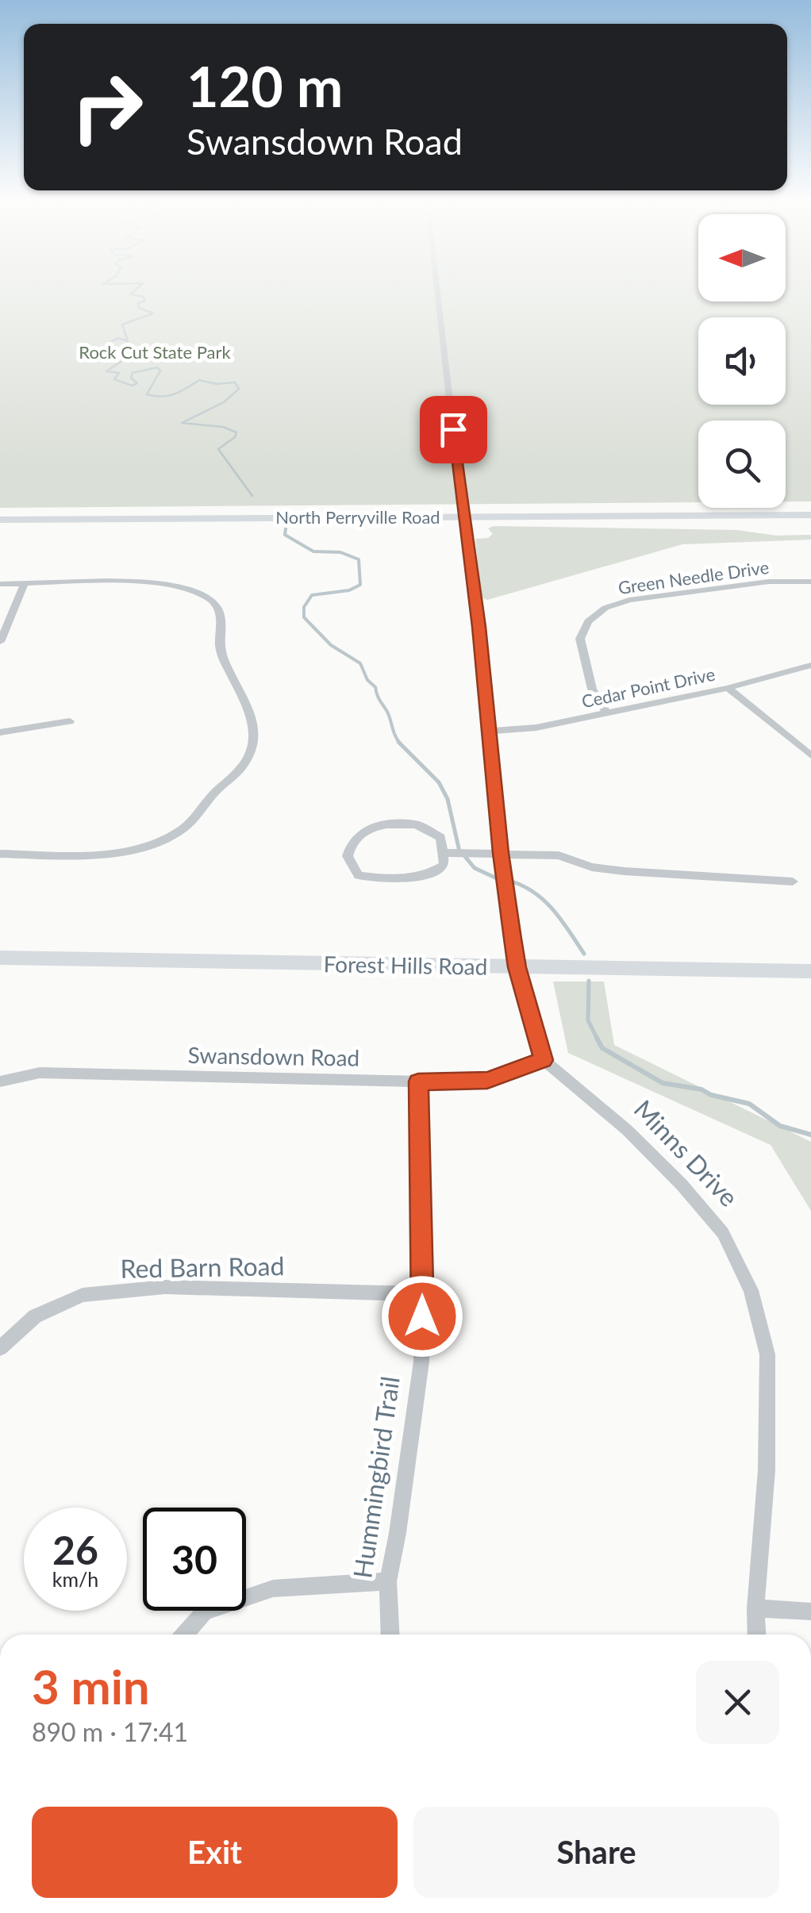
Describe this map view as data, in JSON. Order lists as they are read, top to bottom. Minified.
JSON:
{"streets":{"main road":["North Perryville Road","Forest Hills Road"],"street":["Green Needle Drive","Cedar Point Drive","Swansdown Road","Minns Drive","Red Barn Road","Hummingbird Trail"]},"crossings":[["Green Needle Drive","Cedar Point Drive"],["Swansdown Road","Minns Drive"],["Swansdown Road","Hummingbird Trail"],["Red Barn Road","Hummingbird Trail"]],"parks":["Rock Cut State Park"],"north":"left","page":{"turn":["120 m","Swansdown Road"],"speed":"26 km/h","limit":"30","heading":["3 min","890 m · 17:41"],"buttons":["Exit","Share"]}}
